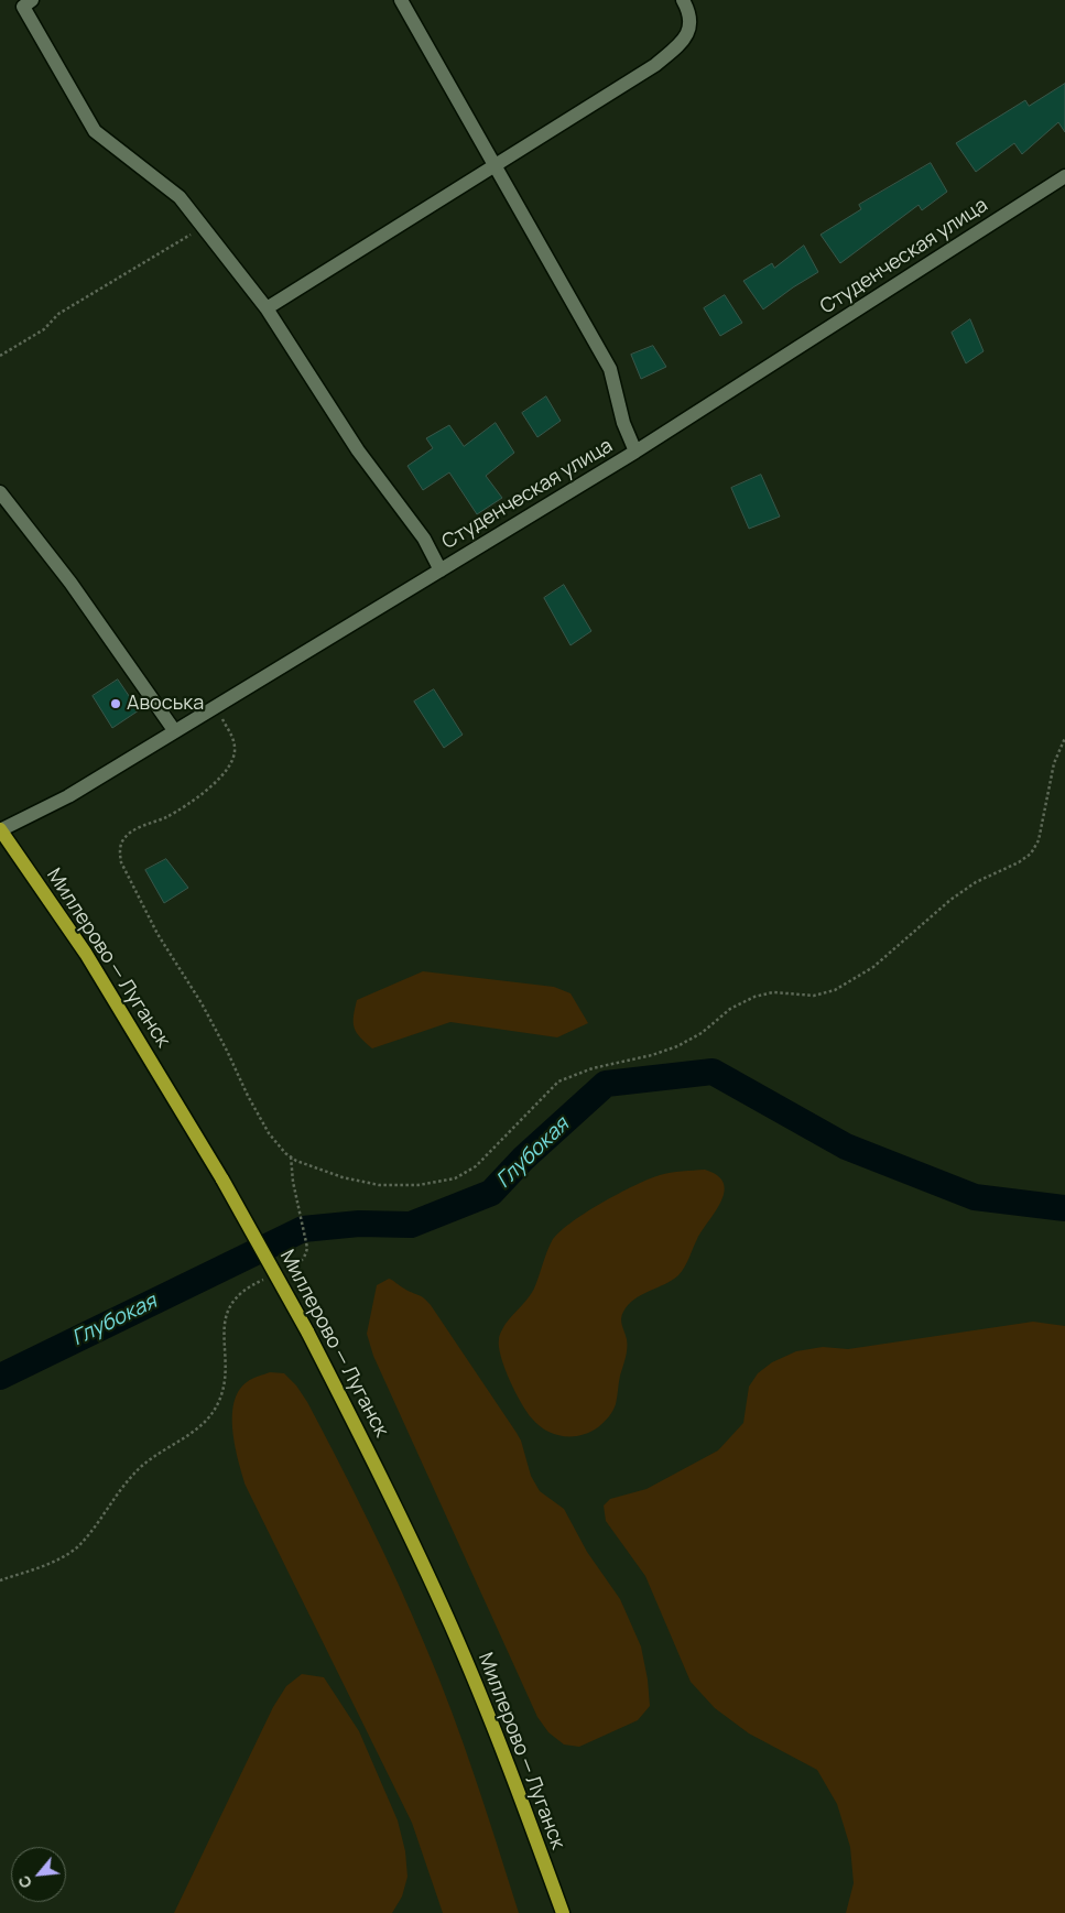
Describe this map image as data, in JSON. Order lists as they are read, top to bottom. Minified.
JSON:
{"streets":{"main road":["Миллерово — Луганск"],"street":["Студенческая улица"]},"crossings":[["Студенческая улица","Миллерово — Луганск"]],"water":["Глубокая"],"places":["Авоська"],"north":"bottom left"}
